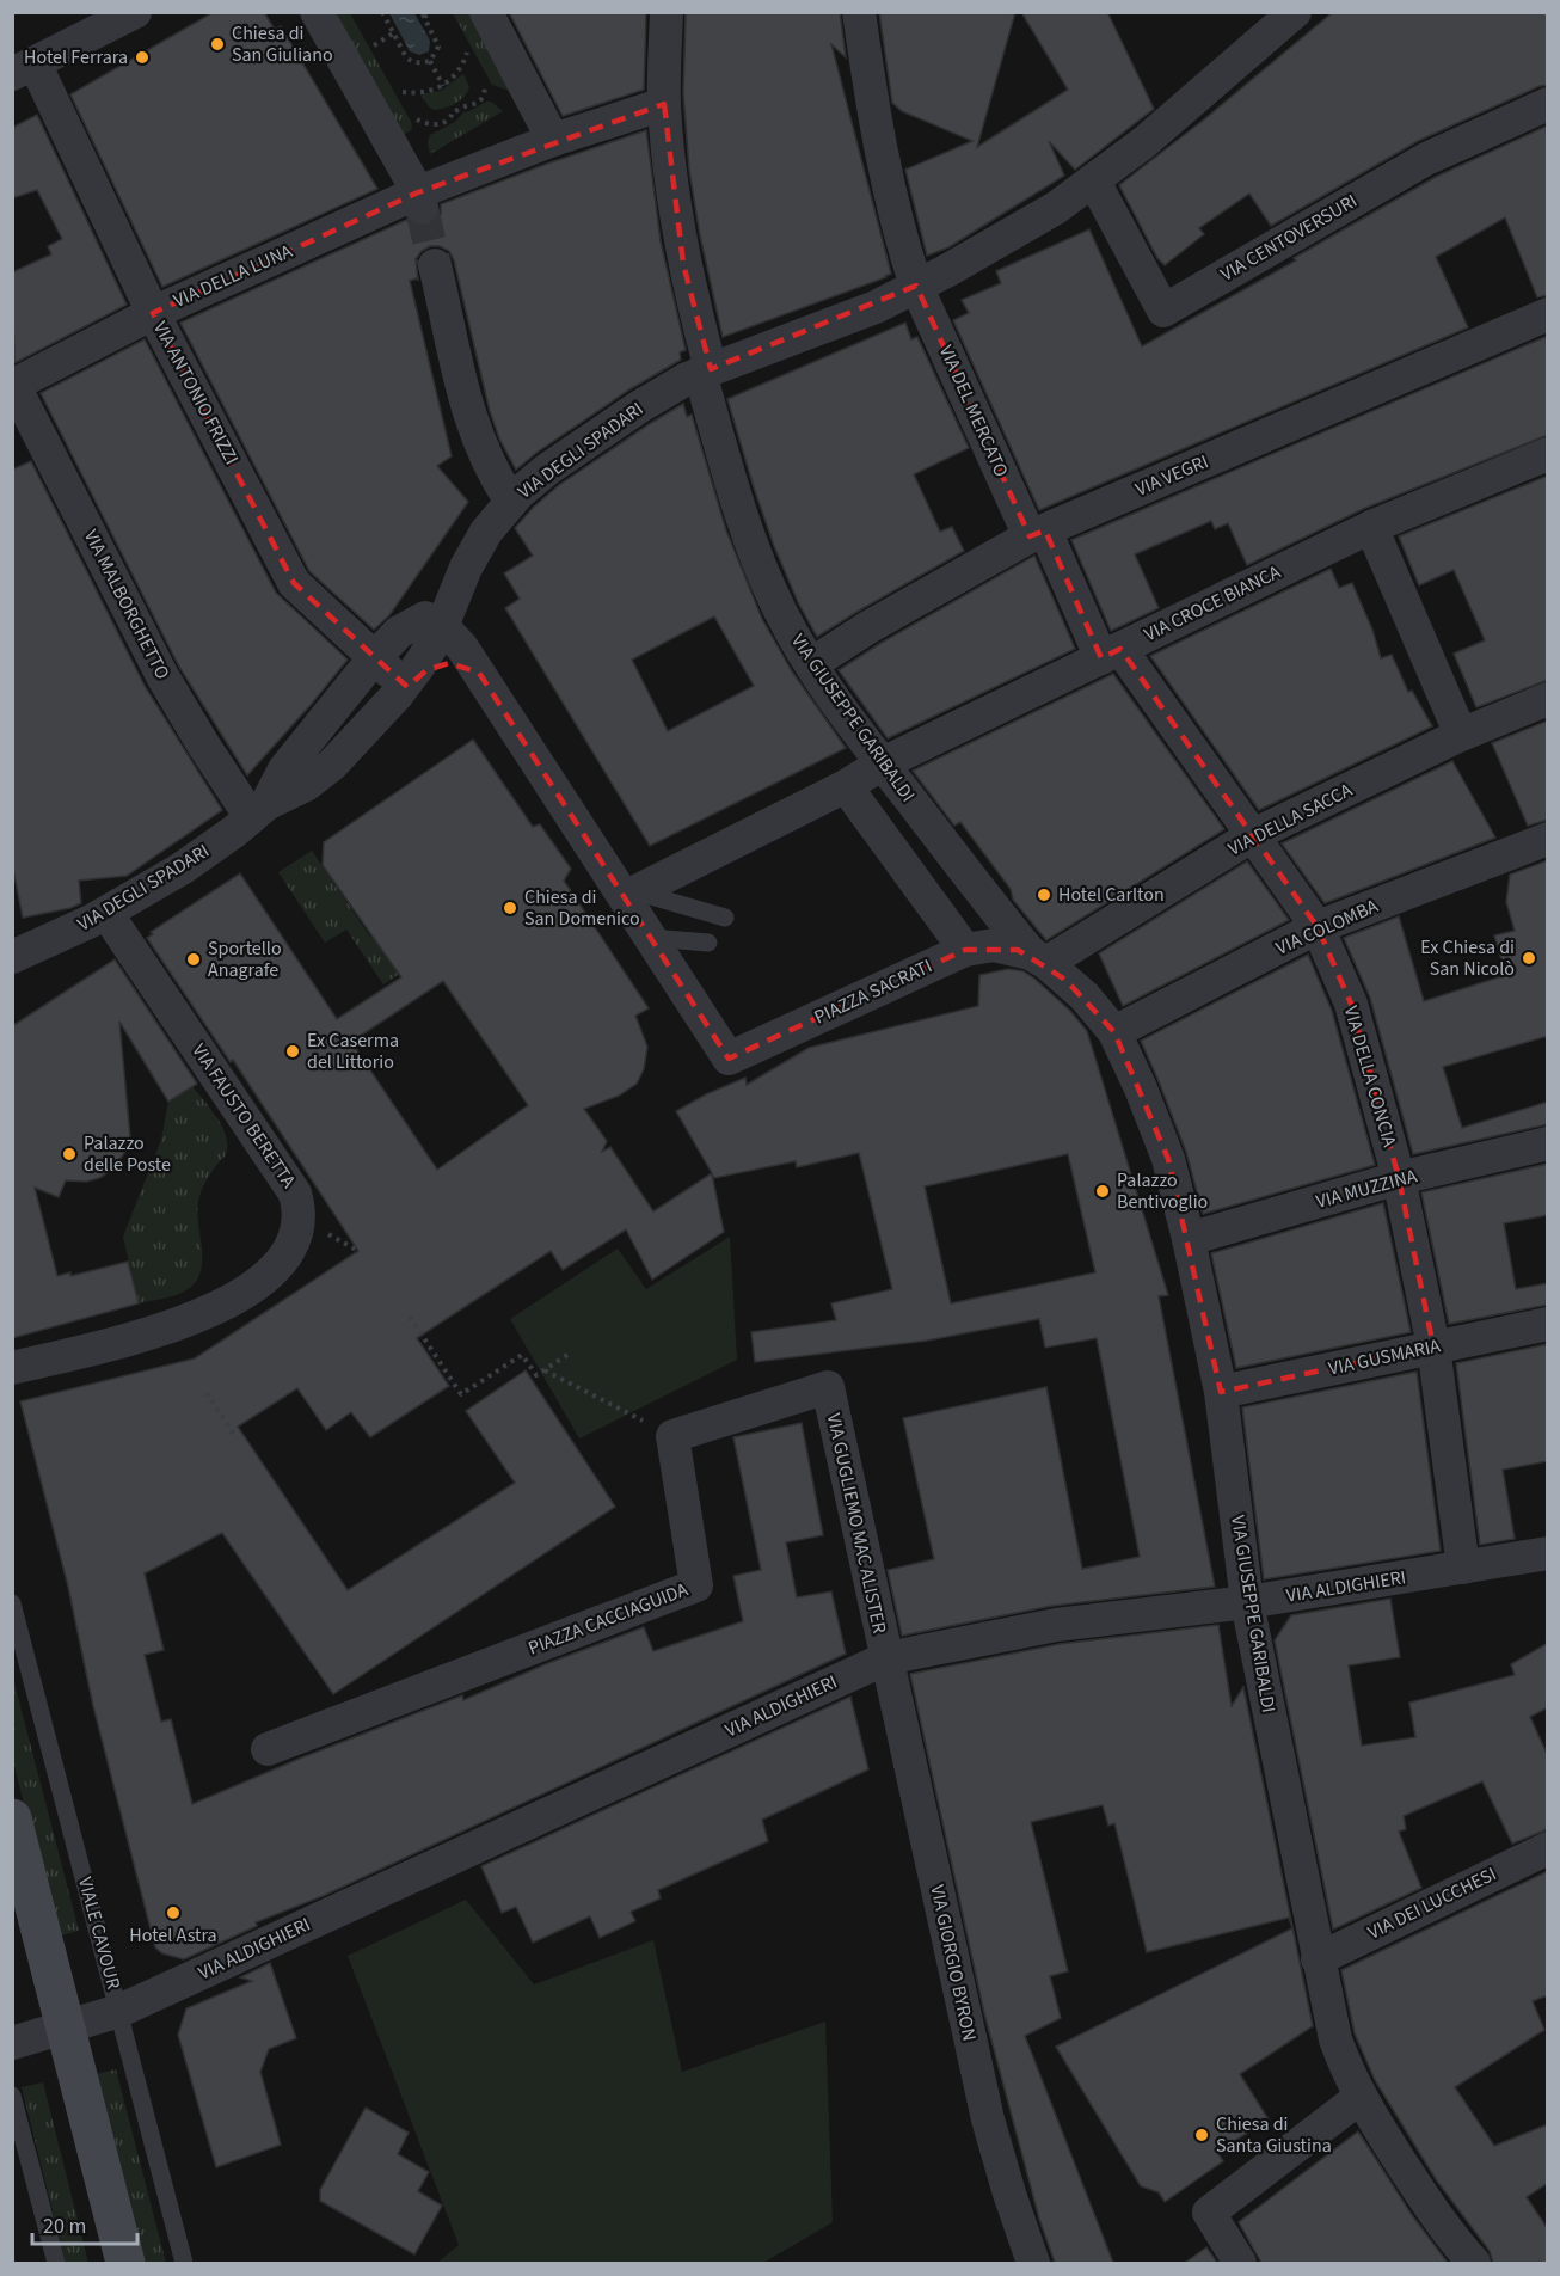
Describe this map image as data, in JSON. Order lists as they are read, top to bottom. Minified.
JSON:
{"streets":{"street":["VIA CENTOVERSURI","VIA DELLA LUNA","VIA ANTONIO FRIZZI","VIA DEL MERCATO","VIA DEGLI SPADARI","VIA VEGRI","VIA CROCE BIANCA","VIA MALBORGHETTO","VIA GIUSEPPE GARIBALDI","VIA DELLA SACCA","VIA COLOMBA","PIAZZA SACRATI","VIA DELLA CONCIA","VIA FAUSTO BERETTA","VIA MUZZINA","VIA GUSMARIA","VIA GUGLIEMO MAC ALISTER","VIA ALDIGHIERI","PIAZZA CACCIAGUIDA","VIA DEI LUCCHESI","VIA GIORGIO BYRON"],"lane":["VIALE CAVOUR"]},"crossings":[["VIA CENTOVERSURI","VIA DEGLI SPADARI"],["VIA DELLA LUNA","VIA ANTONIO FRIZZI"],["VIA DELLA LUNA","VIA MALBORGHETTO"],["VIA ANTONIO FRIZZI","VIA DEGLI SPADARI"],["VIA DEL MERCATO","VIA DEGLI SPADARI"],["VIA DEL MERCATO","VIA VEGRI"],["VIA DEL MERCATO","VIA DELLA CONCIA"],["VIA DEGLI SPADARI","VIA MALBORGHETTO"],["VIA DEGLI SPADARI","VIA GIUSEPPE GARIBALDI"],["VIA DEGLI SPADARI","PIAZZA SACRATI"],["VIA DEGLI SPADARI","VIA FAUSTO BERETTA"],["VIA VEGRI","VIA GIUSEPPE GARIBALDI"],["VIA VEGRI","VIA DELLA CONCIA"],["VIA CROCE BIANCA","VIA GIUSEPPE GARIBALDI"],["VIA CROCE BIANCA","VIA DELLA CONCIA"],["VIA GIUSEPPE GARIBALDI","VIA DELLA SACCA"],["VIA GIUSEPPE GARIBALDI","VIA COLOMBA"],["VIA GIUSEPPE GARIBALDI","VIA MUZZINA"],["VIA GIUSEPPE GARIBALDI","VIA GUSMARIA"],["VIA GIUSEPPE GARIBALDI","VIA ALDIGHIERI"],["VIA GIUSEPPE GARIBALDI","VIA DEI LUCCHESI"],["VIA DELLA SACCA","VIA DELLA CONCIA"],["VIA COLOMBA","VIA DELLA CONCIA"],["VIA DELLA CONCIA","VIA MUZZINA"],["VIA DELLA CONCIA","VIA GUSMARIA"],["VIA DELLA CONCIA","VIA ALDIGHIERI"],["VIA GUGLIEMO MAC ALISTER","VIA ALDIGHIERI"],["VIA GUGLIEMO MAC ALISTER","PIAZZA CACCIAGUIDA"],["VIA GUGLIEMO MAC ALISTER","VIA GIORGIO BYRON"],["VIA ALDIGHIERI","VIALE CAVOUR"],["VIA ALDIGHIERI","VIA GIORGIO BYRON"]],"places":["Chiesa di San Giuliano","Hotel Ferrara","Hotel Carlton","Chiesa di San Domenico","Ex Chiesa di San Nicolò","Sportello Anagrafe","Ex Caserma del Littorio","Palazzo delle Poste","Palazzo Bentivoglio","Hotel Astra","Chiesa di Santa Giustina"],"scale_bar":"20 m"}
